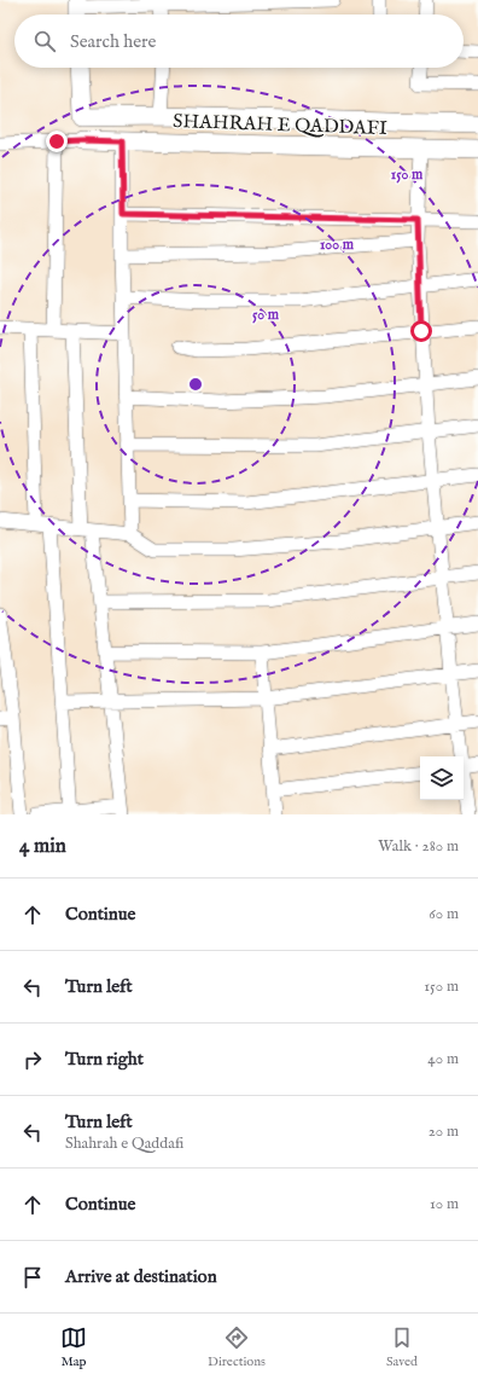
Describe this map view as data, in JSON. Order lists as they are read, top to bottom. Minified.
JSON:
{"streets":{"main road":["SHAHRAH E QADDAFI"]},"page":{"search":"Search here","heading":["4 min","Walk · 280 m"],"list":[["Continue","60 m"],["Turn left","150 m"],["Turn right","40 m"],["Turn left","Shahrah e Qaddafi","20 m"],["Continue","10 m"],"Arrive at destination"],"nav":["Map","Directions","Saved"]},"rings":["150 m","100 m","50 m"]}
